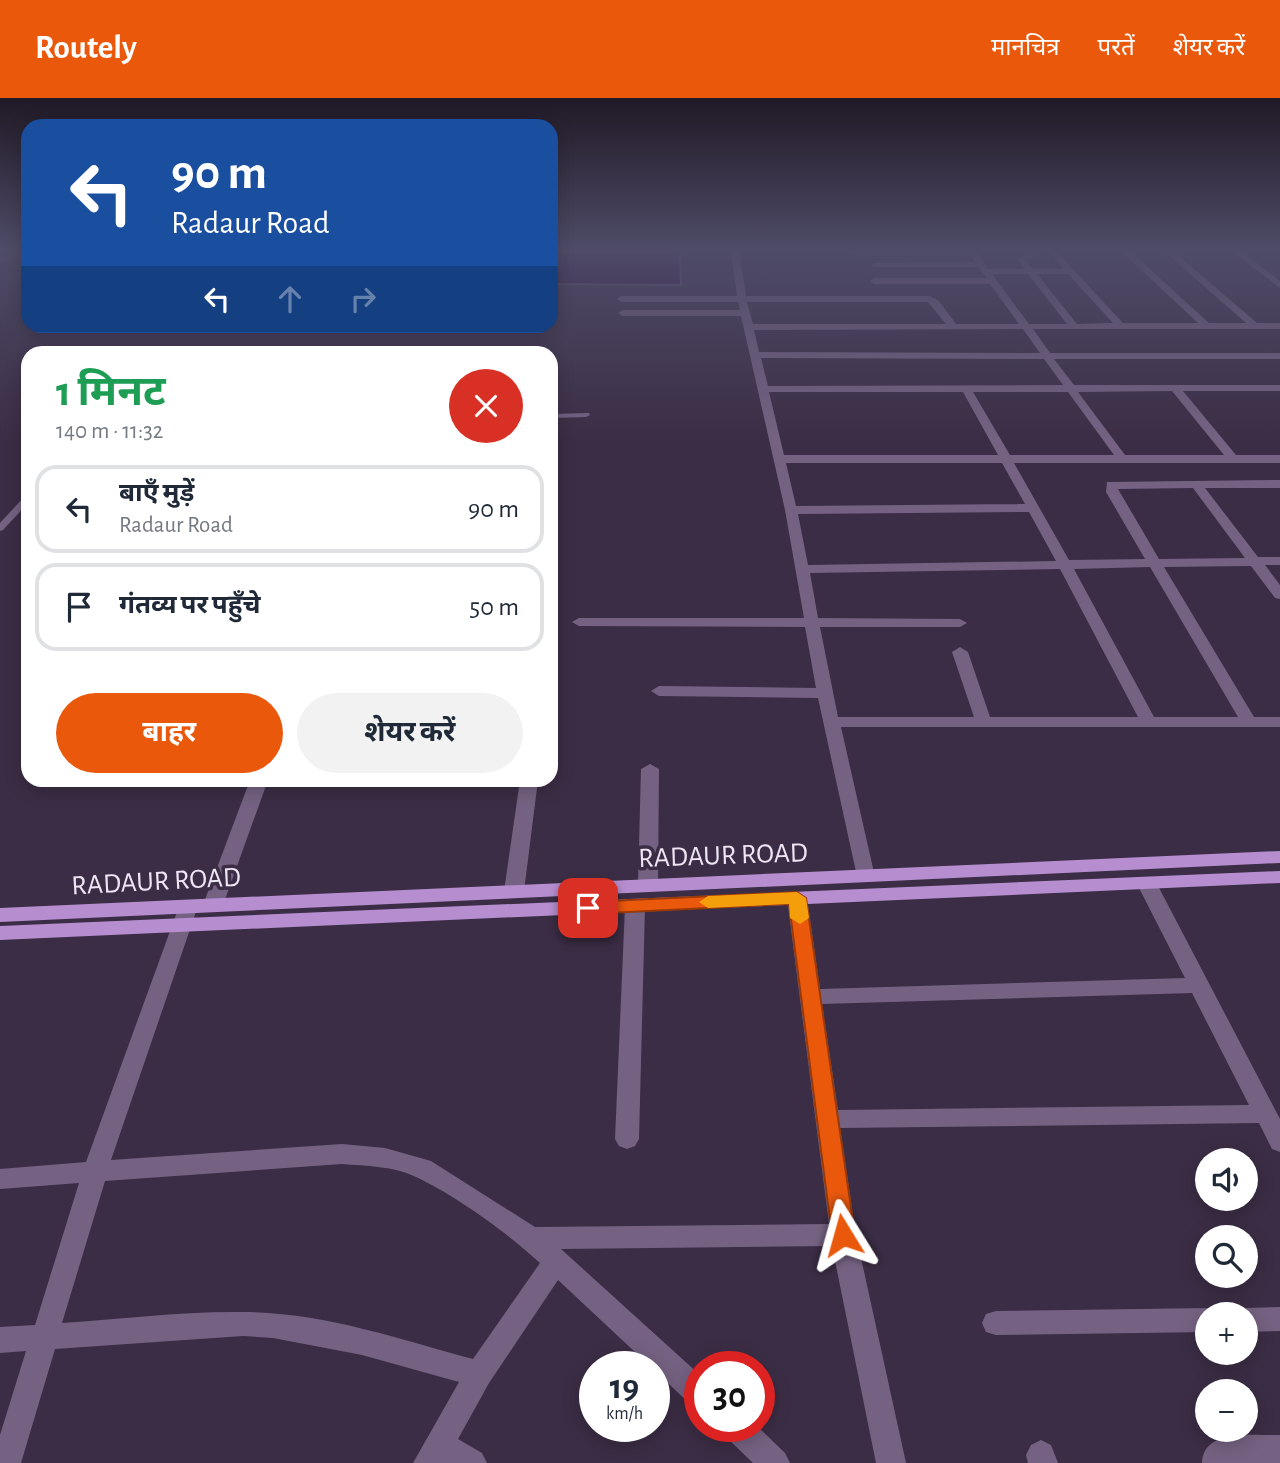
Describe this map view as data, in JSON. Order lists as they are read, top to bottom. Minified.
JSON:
{"streets":{"main road":["RADAUR ROAD"]},"page":{"header":"Routely","nav":["मानचित्र","परतें","शेयर करें"],"turn":["90 m","Radaur Road"],"heading":["1 मिनट","140 m · 11:32"],"list":[{"name":"बाएँ मुड़ें","note":"Radaur Road","value":"90 m"},{"name":"गंतव्य पर पहुँचे","value":"50 m"}],"buttons":["बाहर","शेयर करें"],"map_buttons":["+","−"],"speed":"19 km/h","limit":"30"}}
